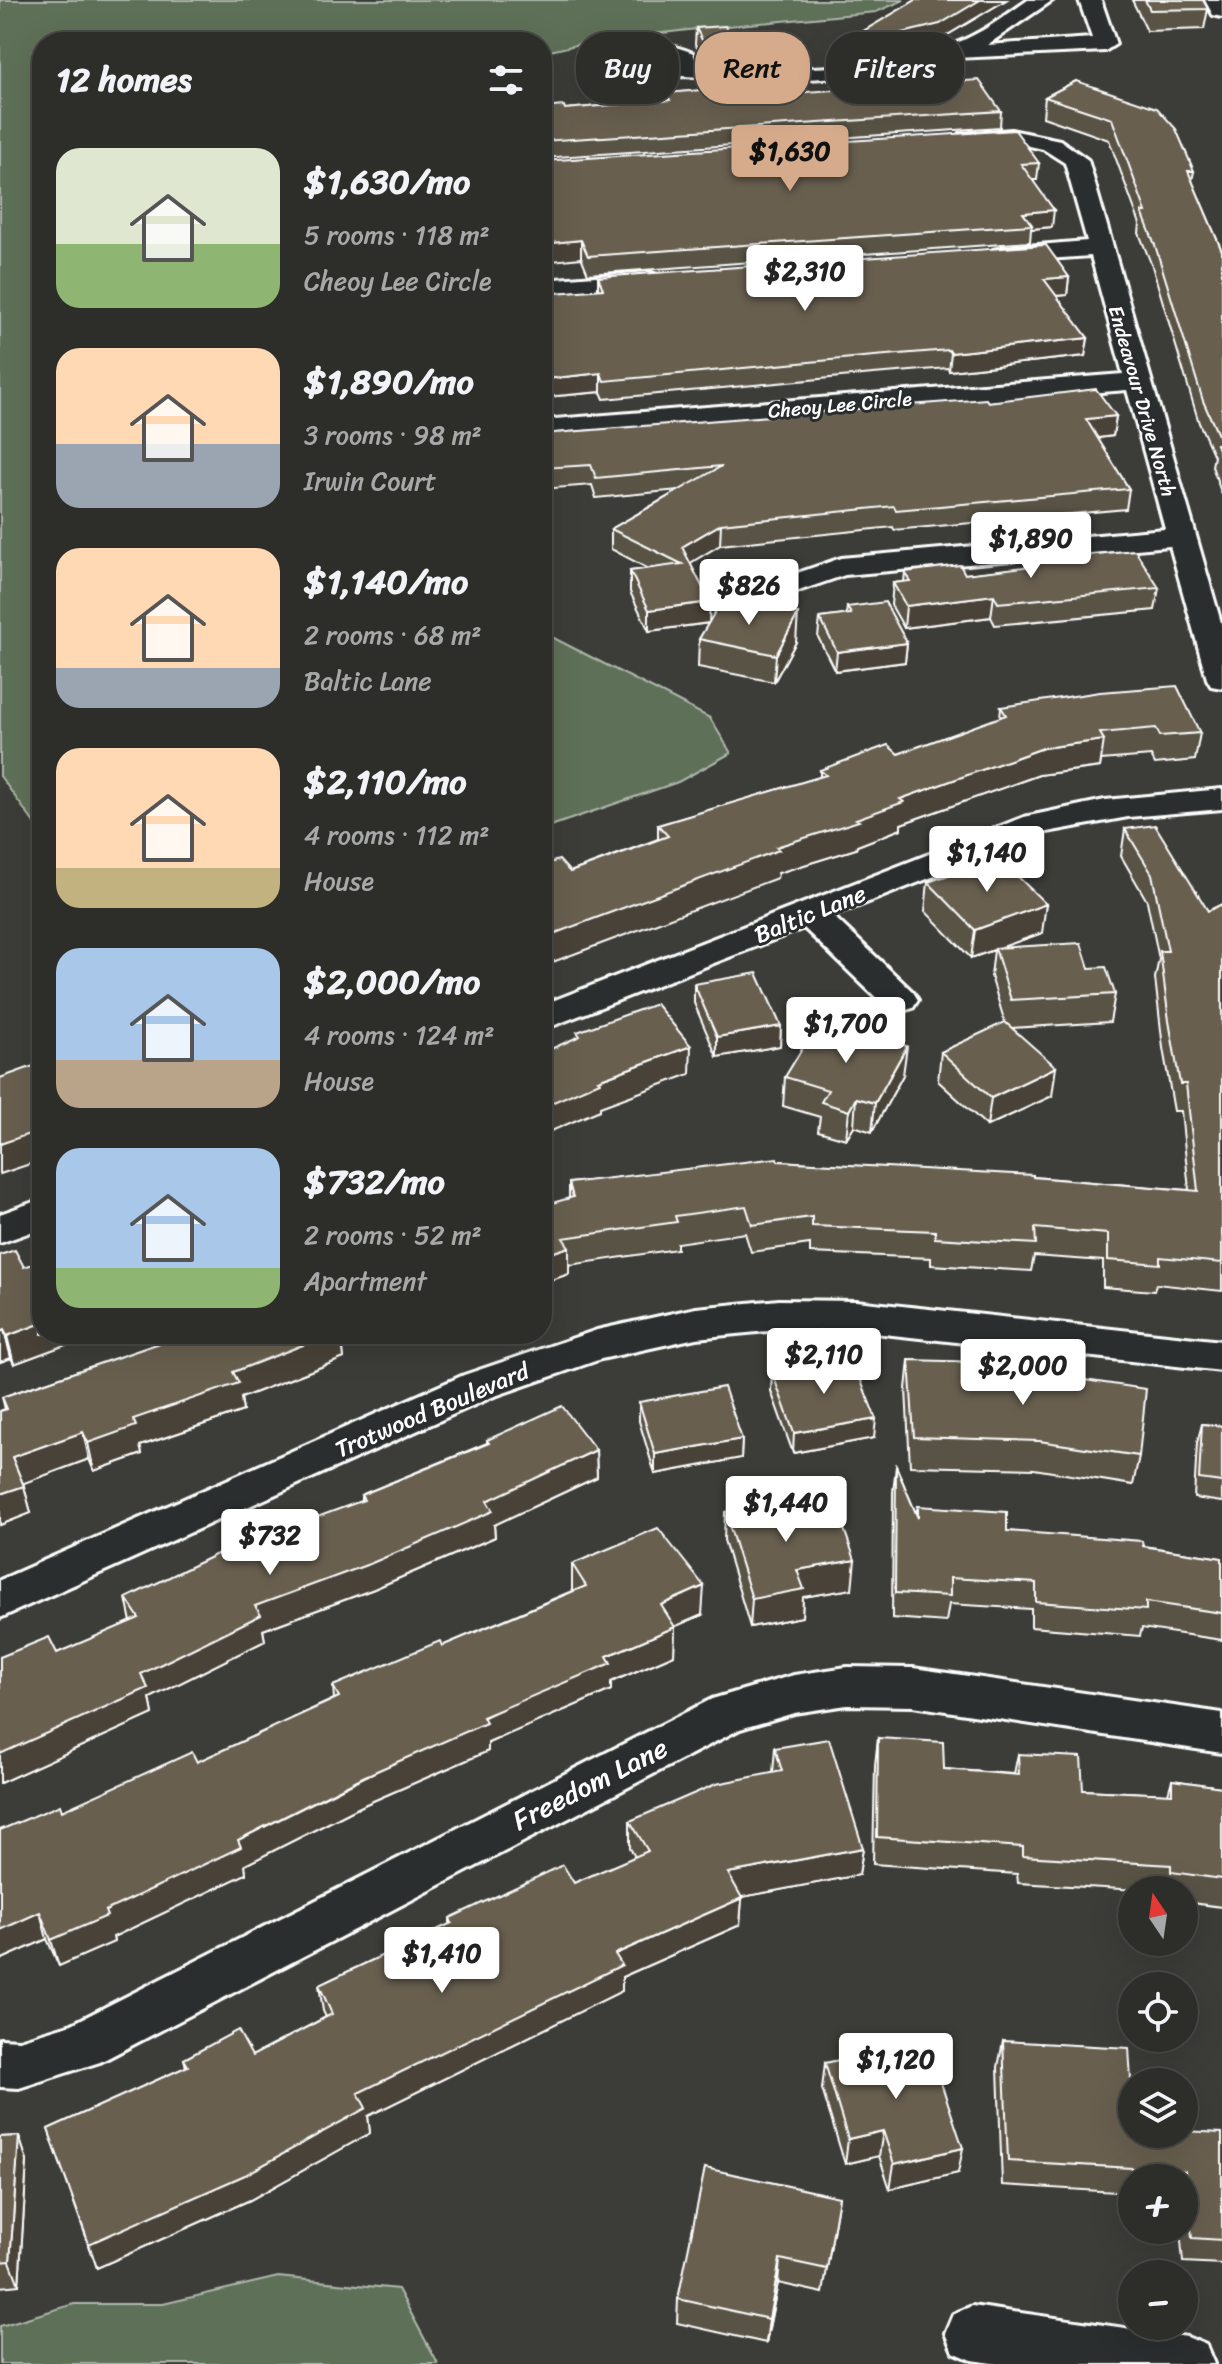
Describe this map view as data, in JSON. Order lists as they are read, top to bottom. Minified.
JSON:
{"streets":{"street":["Endeavour Drive North","Cheoy Lee Circle","Baltic Lane","Trotwood Boulevard","Freedom Lane"]},"crossings":[["Endeavour Drive North","Cheoy Lee Circle"]],"north":"top","page":{"chip":["Buy","Rent","Filters"],"heading":"12 homes","price":["$1,630","$2,310","$1,890","$826","$1,140","$1,700","$2,110","$2,000","$1,440","$732","$1,410","$1,120"],"list":[{"name":"$1,630/mo","note":"5 rooms · 118 m² · Cheoy Lee Circle"},{"name":"$1,890/mo","note":"3 rooms · 98 m² · Irwin Court"},{"name":"$1,140/mo","note":"2 rooms · 68 m² · Baltic Lane"},{"name":"$2,110/mo","note":"4 rooms · 112 m² · House"},{"name":"$2,000/mo","note":"4 rooms · 124 m² · House"},{"name":"$732/mo","note":"2 rooms · 52 m² · Apartment"}],"map_buttons":["+","−"]}}
